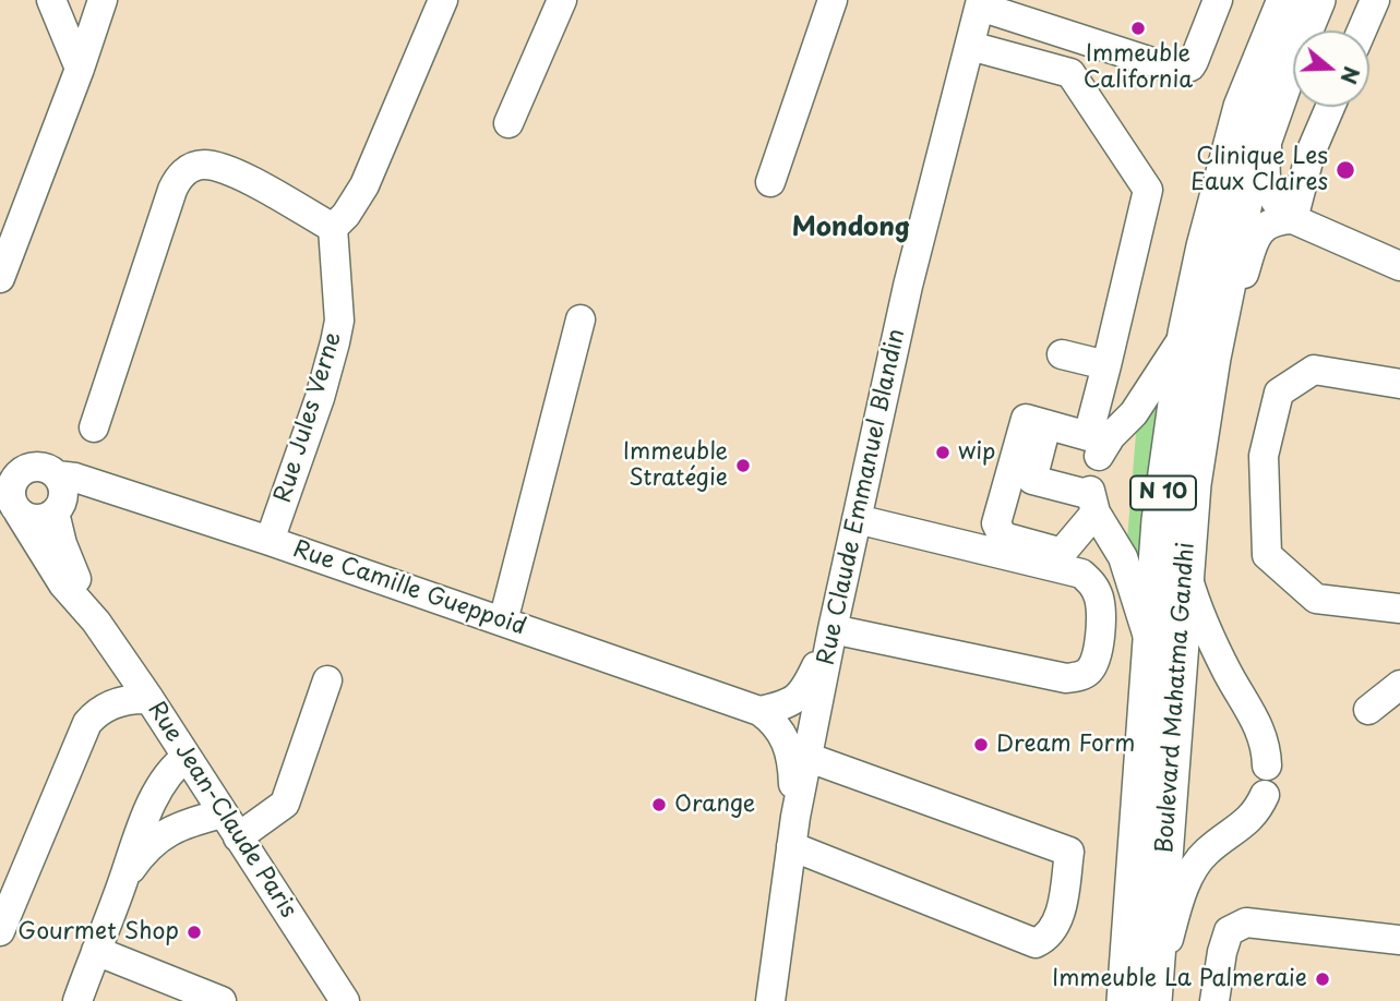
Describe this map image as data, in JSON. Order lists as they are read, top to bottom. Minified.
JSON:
{"streets":{"main road":["N 10","Boulevard Mahatma Gandhi"],"street":["Rue Jules Verne","Rue Claude Emmanuel Blandin","Rue Camille Gueppoid","Rue Jean-Claude Paris"]},"crossings":[["Rue Jules Verne","Rue Camille Gueppoid"],["Rue Claude Emmanuel Blandin","Rue Camille Gueppoid"],["Rue Camille Gueppoid","Rue Jean-Claude Paris"]],"districts":["Mondong"],"places":["Immeuble California","Clinique Les Eaux Claires","wip","Immeuble Stratégie","Dream Form","Orange","Gourmet Shop","Immeuble La Palmeraie"],"north":"right"}
